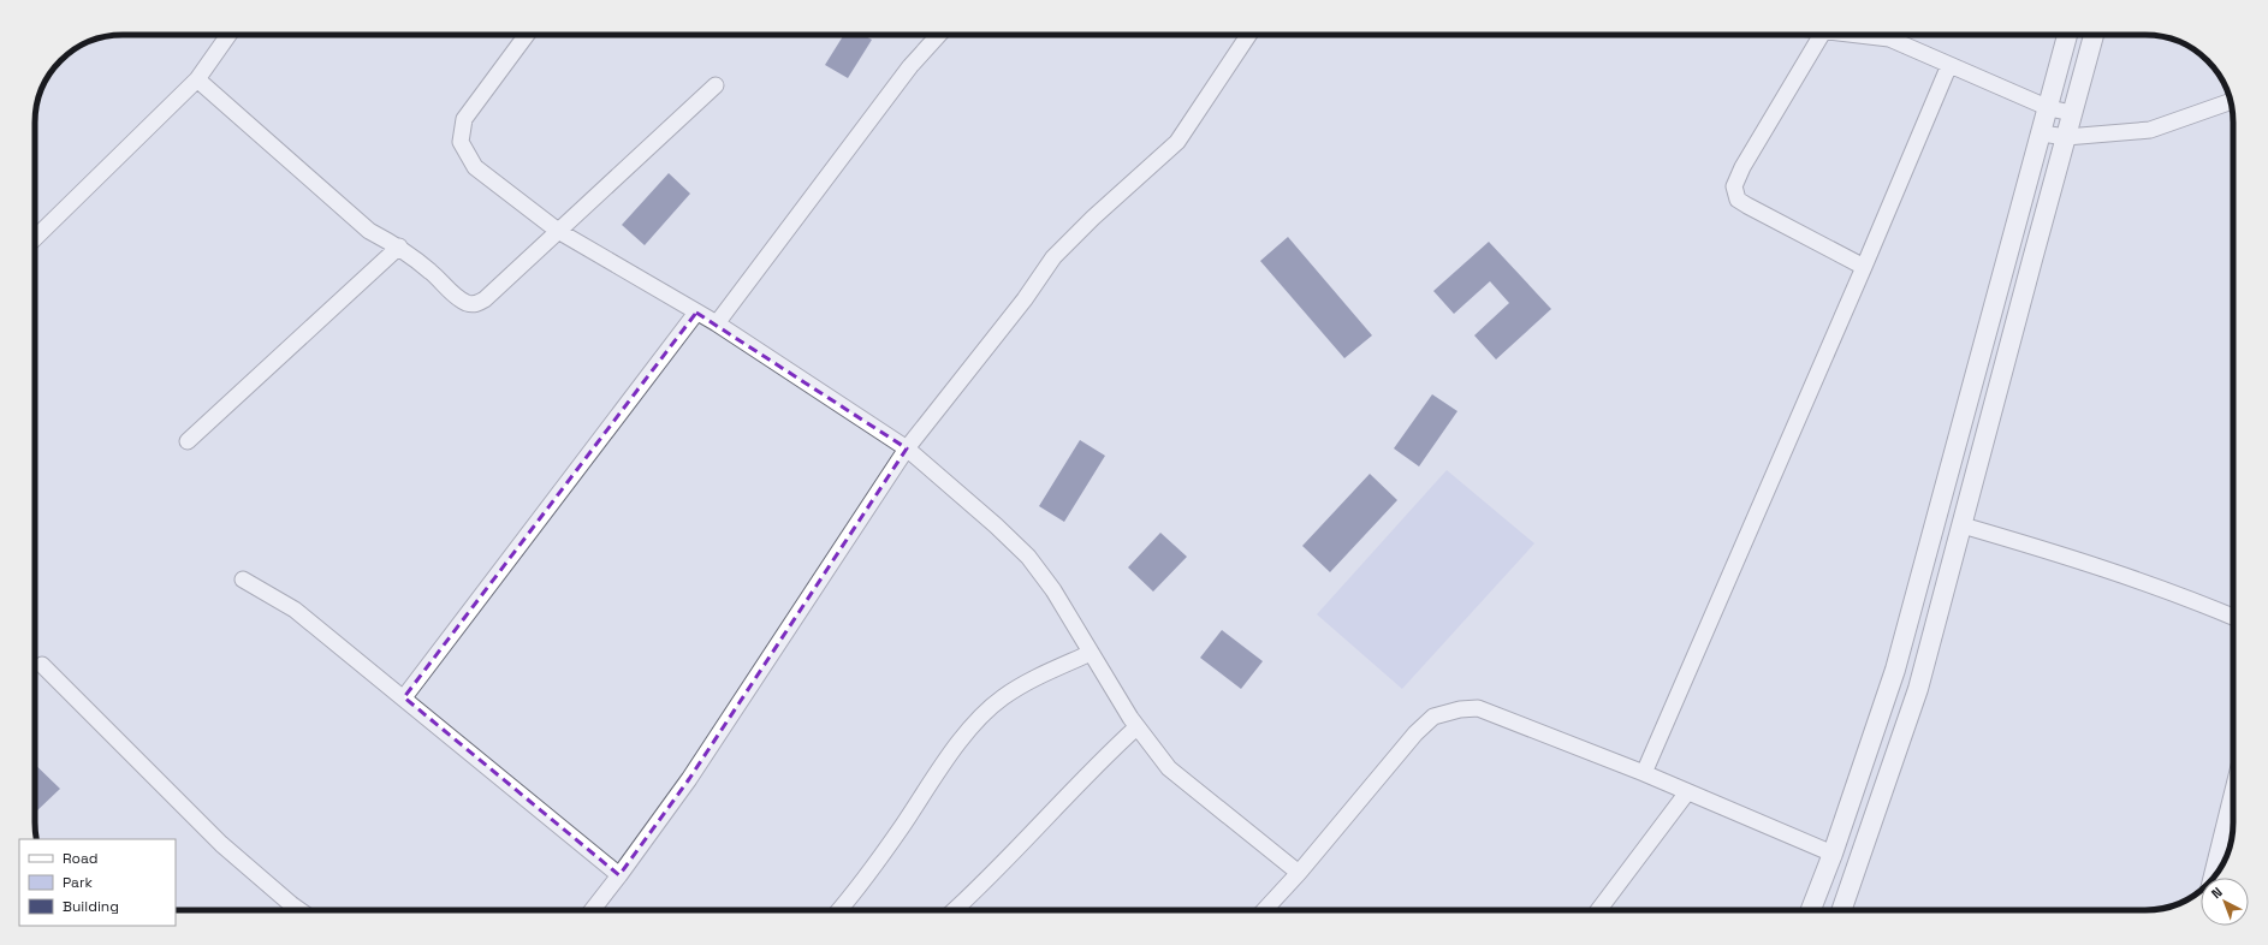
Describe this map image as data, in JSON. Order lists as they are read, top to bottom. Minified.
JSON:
{"legend":["Road","Park","Building"],"north":"top left"}
